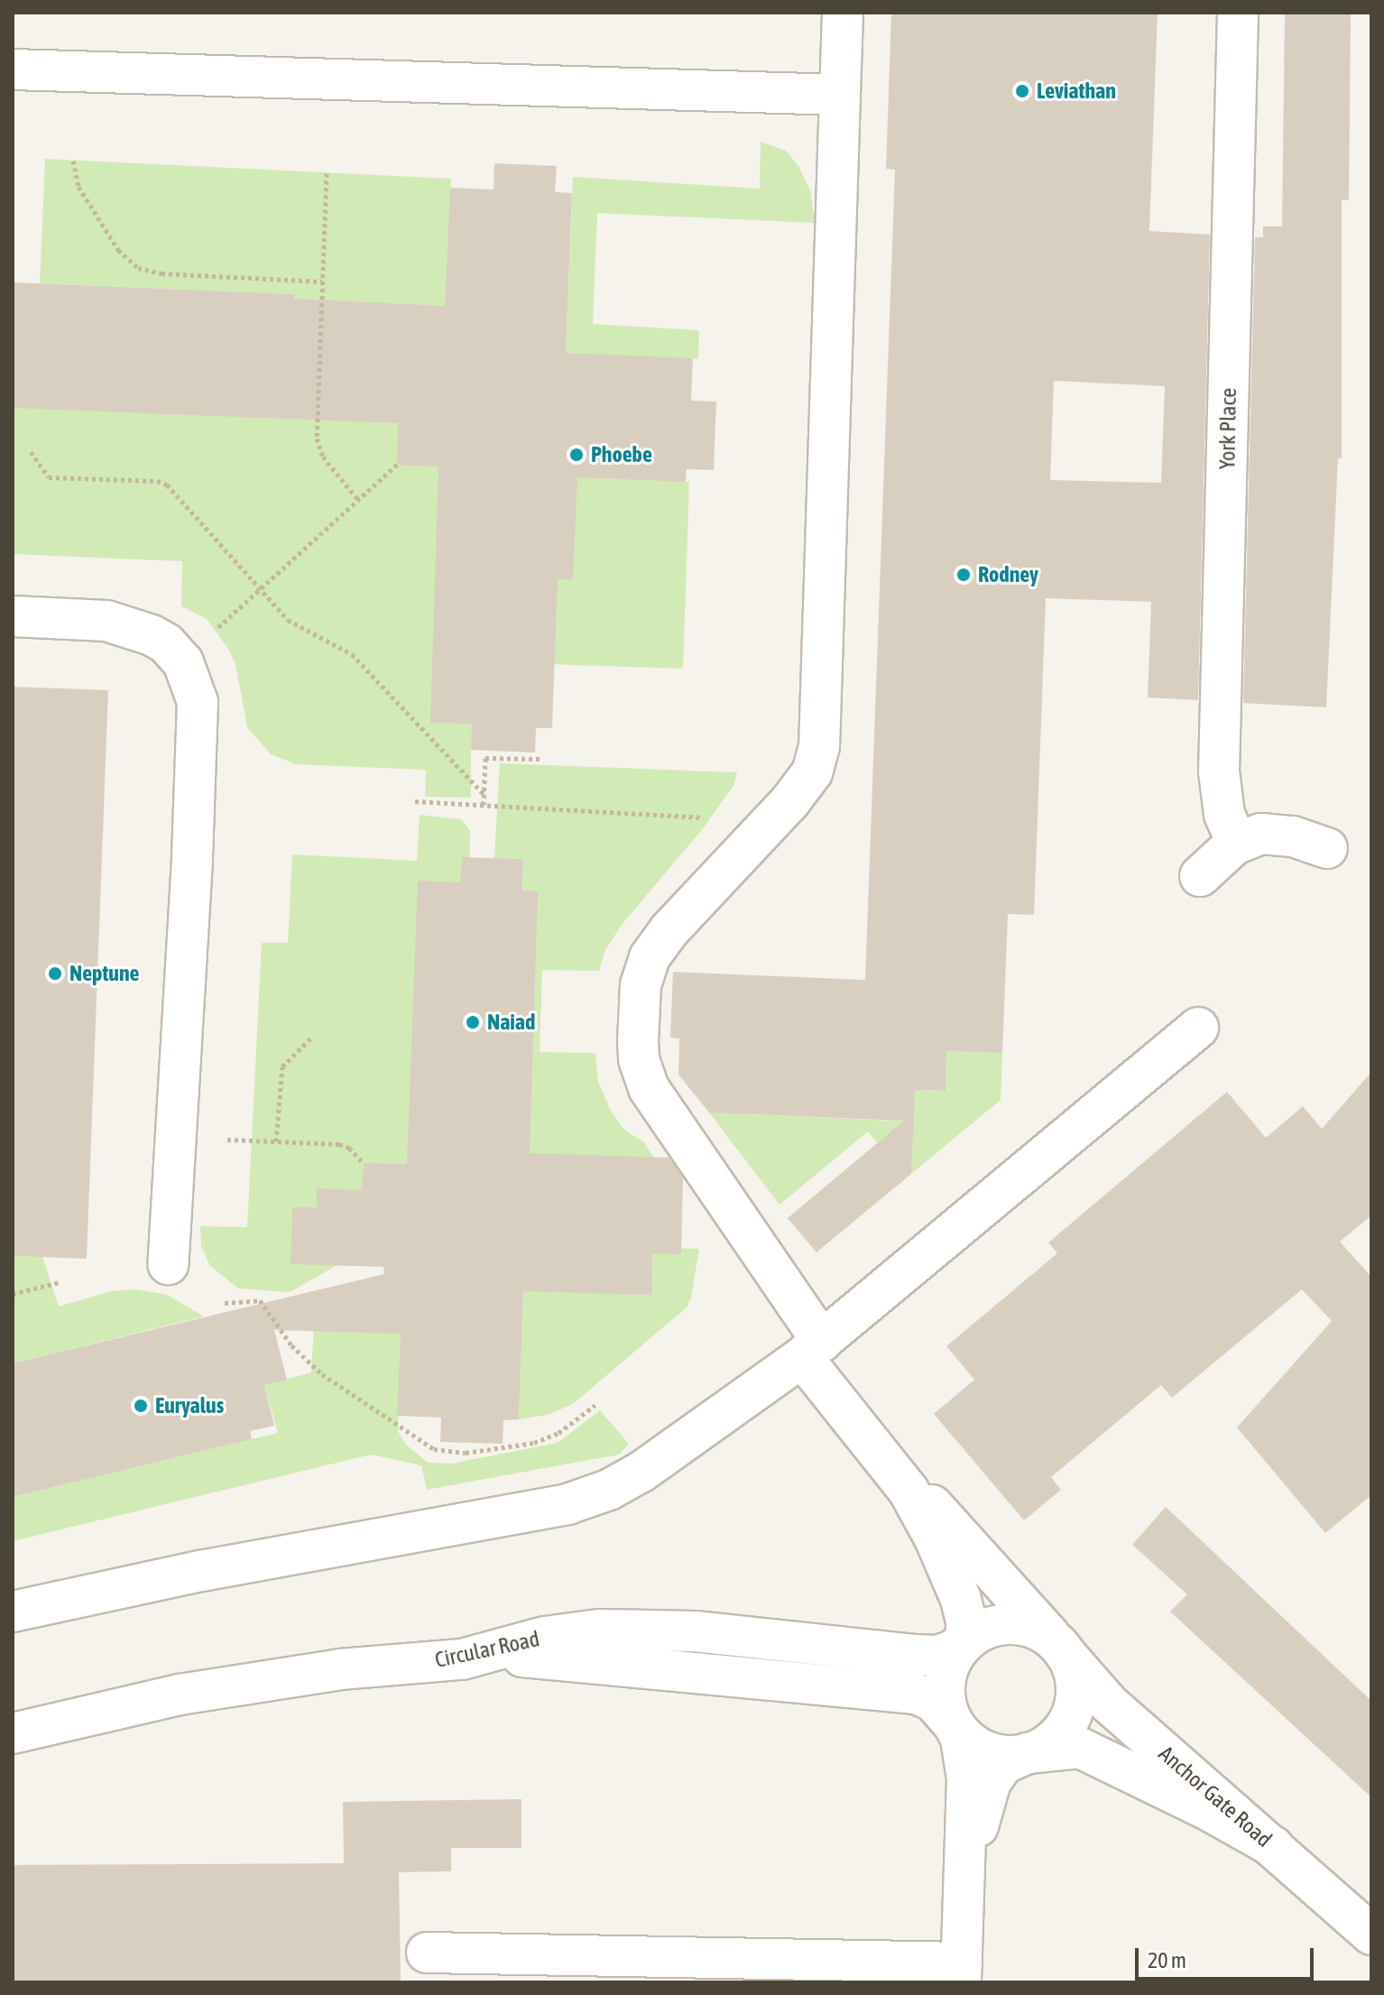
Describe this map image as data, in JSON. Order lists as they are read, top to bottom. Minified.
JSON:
{"streets":{"street":["York Place","Circular Road","Anchor Gate Road"]},"crossings":[["Circular Road","Anchor Gate Road"]],"places":["Leviathan","Phoebe","Rodney","Neptune","Naiad","Euryalus"],"scale_bar":"20 m"}
